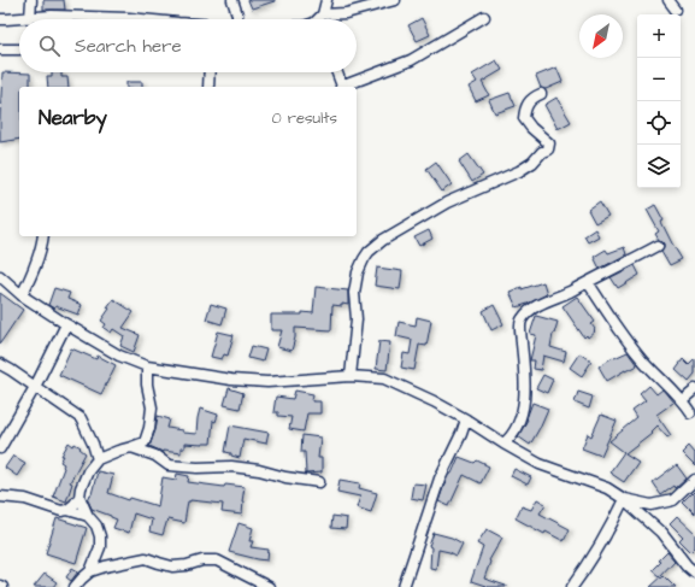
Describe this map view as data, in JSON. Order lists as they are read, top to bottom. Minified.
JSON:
{"north":"bottom left","page":{"map_buttons":["+","−"],"search":"Search here","heading":["Nearby","0 results"]}}
